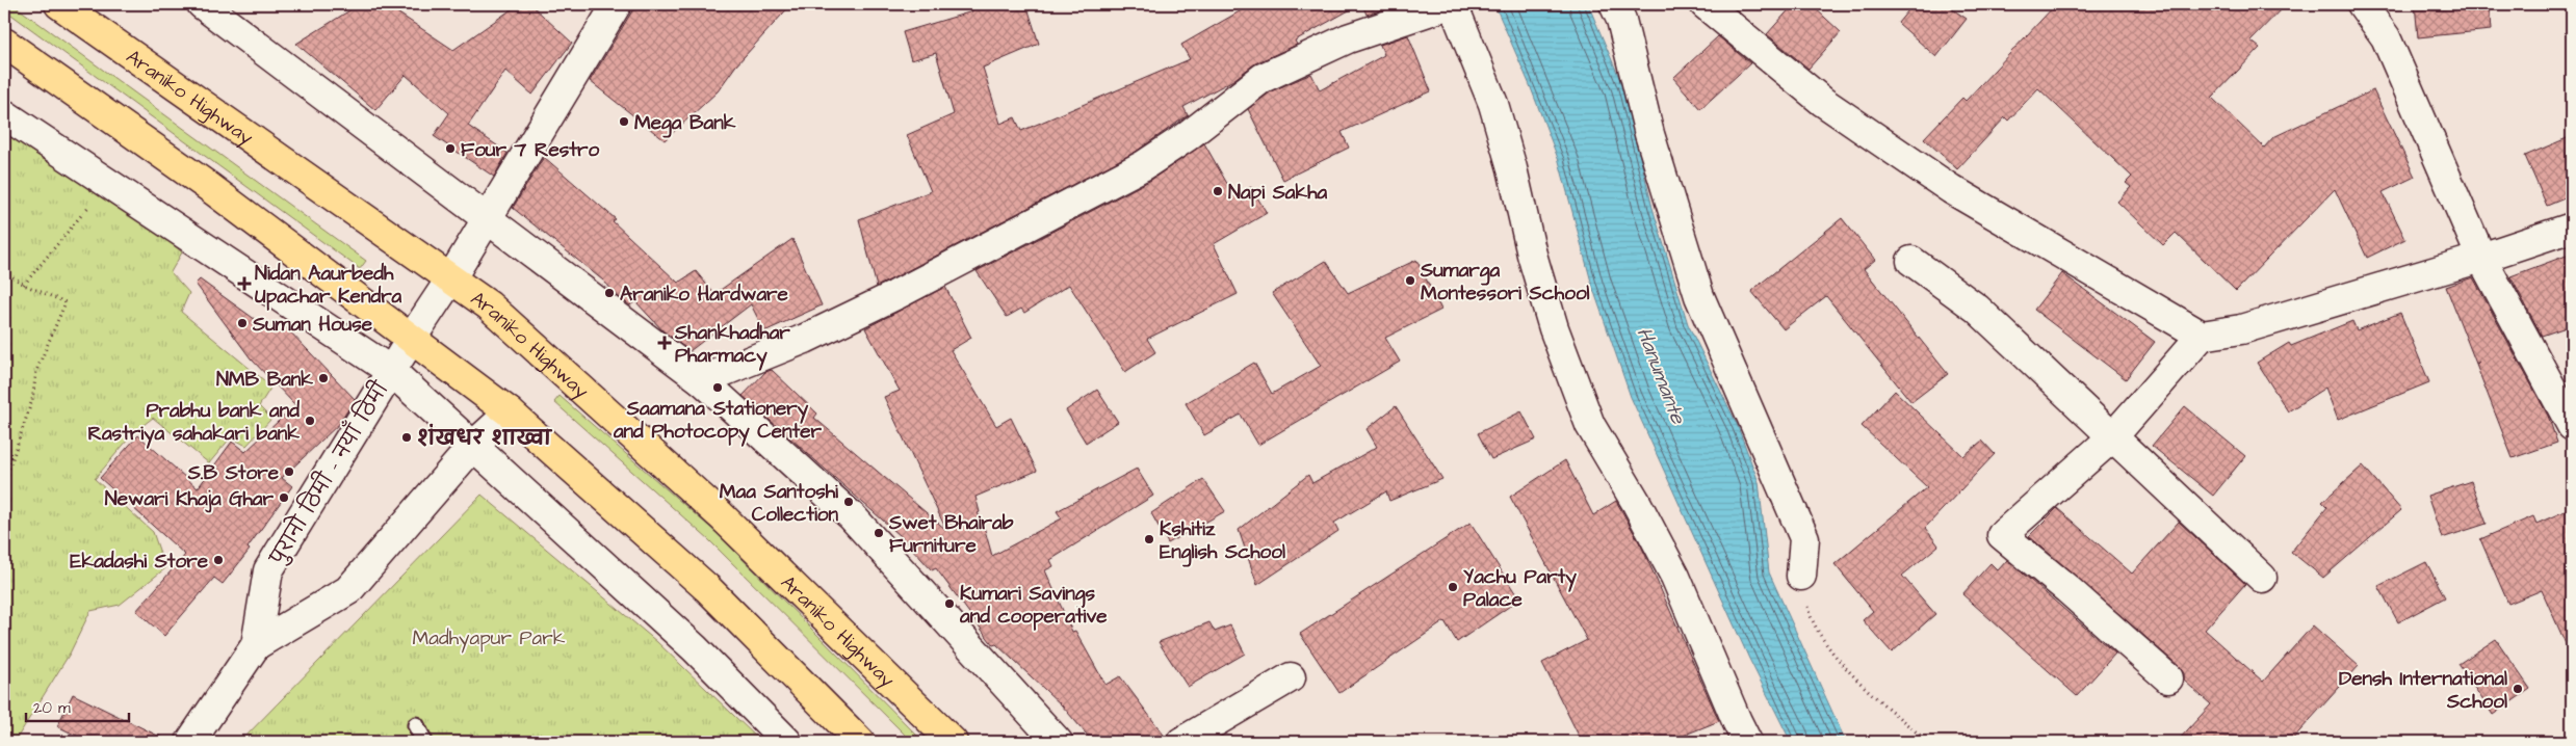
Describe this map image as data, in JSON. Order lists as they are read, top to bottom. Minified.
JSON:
{"streets":{"highway":["Araniko Highway"],"street":["पुरानो ठिमी - नयाँ ठिमी"]},"crossings":[["Araniko Highway","पुरानो ठिमी - नयाँ ठिमी"]],"water":["Hanumante"],"parks":["Madhyapur Park"],"places":{"other":["Mega Bank","Four 7 Restro","Napi Sakha","Sumarga Montessori School","Araniko Hardware","Suman House","NMB Bank","Saamana Stationery and Photocopy Center","Prabhu bank and Rastriya sahakari bank","शंखधर शाख्वा","S.B Store","Newari Khaja Ghar","Maa Santoshi Collection","Swet Bhairab Furniture","Kshitiz English School","Ekadashi Store","Yachu Party Palace","Kumari Savings and cooperative","Densh International School"],"health":["Nidan Aaurbedh Upachar Kendra","Shankhadhar Pharmacy"]},"scale_bar":"20 m"}
